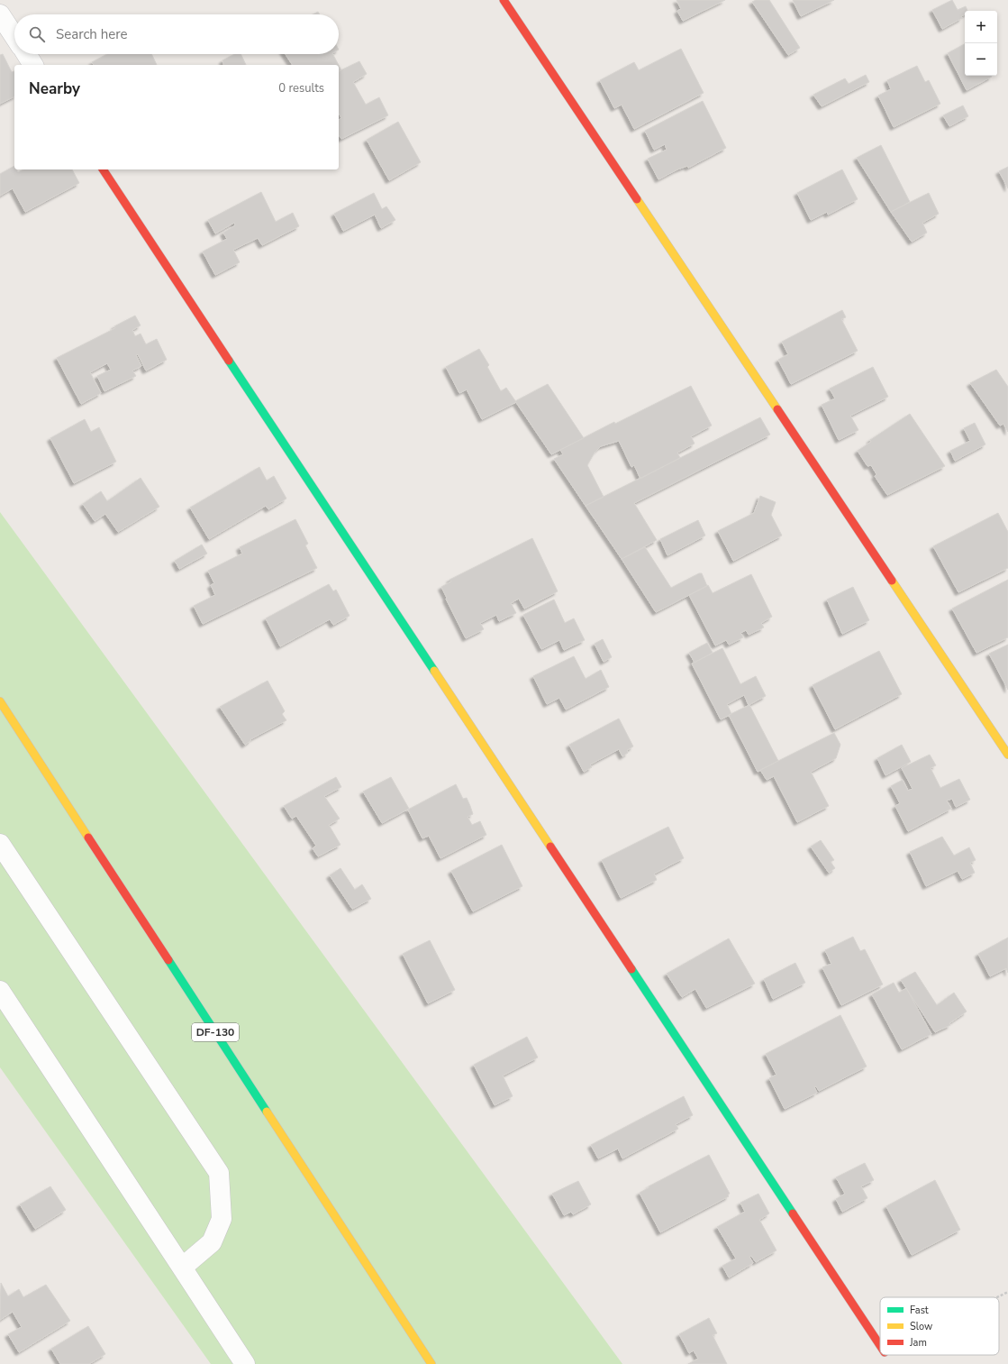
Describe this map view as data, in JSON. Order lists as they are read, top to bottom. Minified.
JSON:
{"streets":{"street":["DF-130"]},"legend":["Fast","Slow","Jam"],"page":{"map_buttons":["+","−"],"search":"Search here","heading":["Nearby","0 results"]}}
